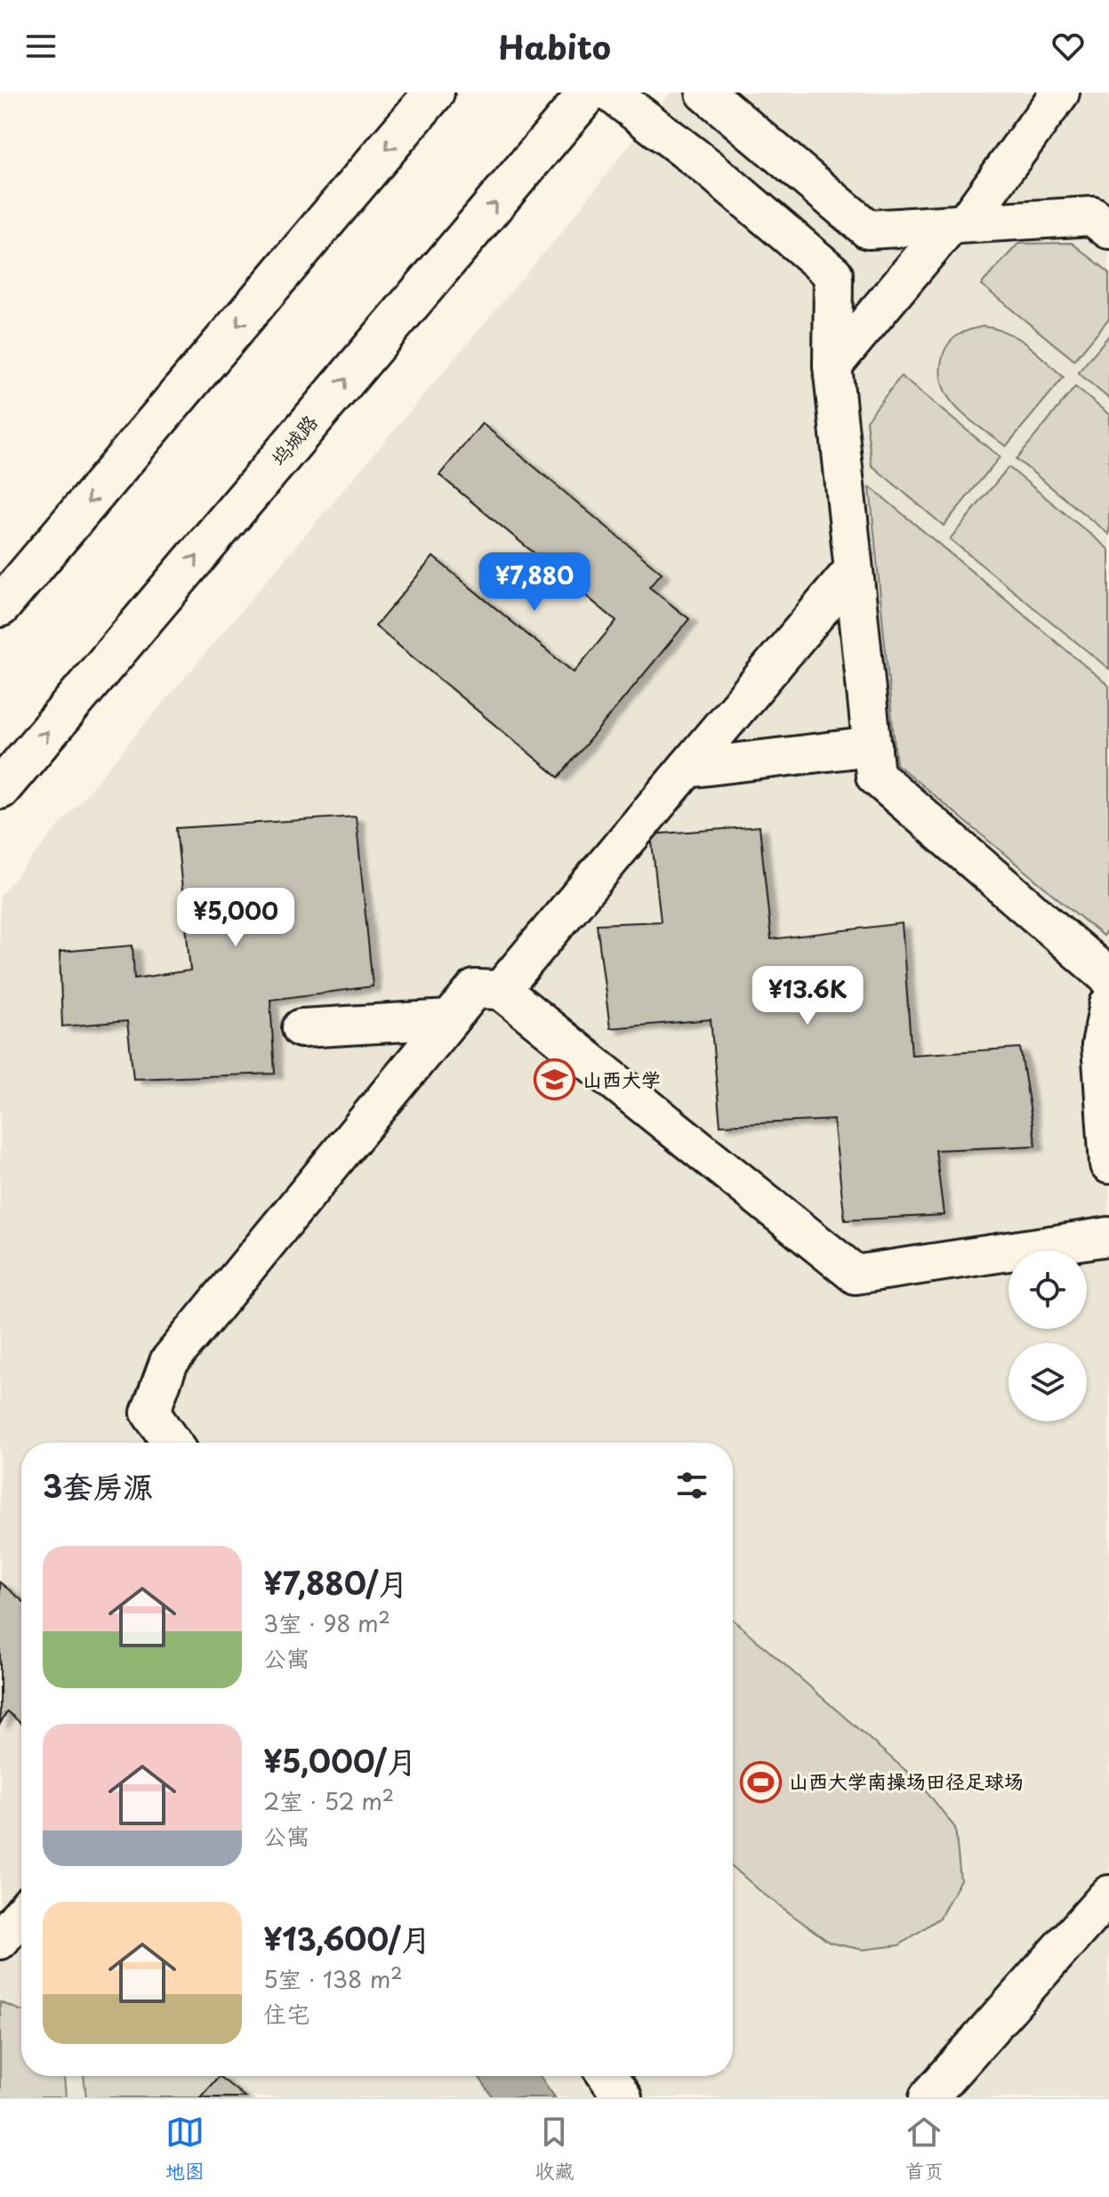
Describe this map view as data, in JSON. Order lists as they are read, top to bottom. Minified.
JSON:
{"streets":{"main road":["坞城路"]},"places":{"school or university":["山西大学"],"sports":["山西大学南操场田径足球场"]},"page":{"header":"Habito","price":["¥7,880","¥5,000","¥13.6K"],"heading":"3套房源","list":[{"name":"¥7,880/月","note":"3室 · 98 m² · 公寓"},{"name":"¥5,000/月","note":"2室 · 52 m² · 公寓"},{"name":"¥13,600/月","note":"5室 · 138 m² · 住宅"}],"tabs":["地图","收藏","首页"]}}
